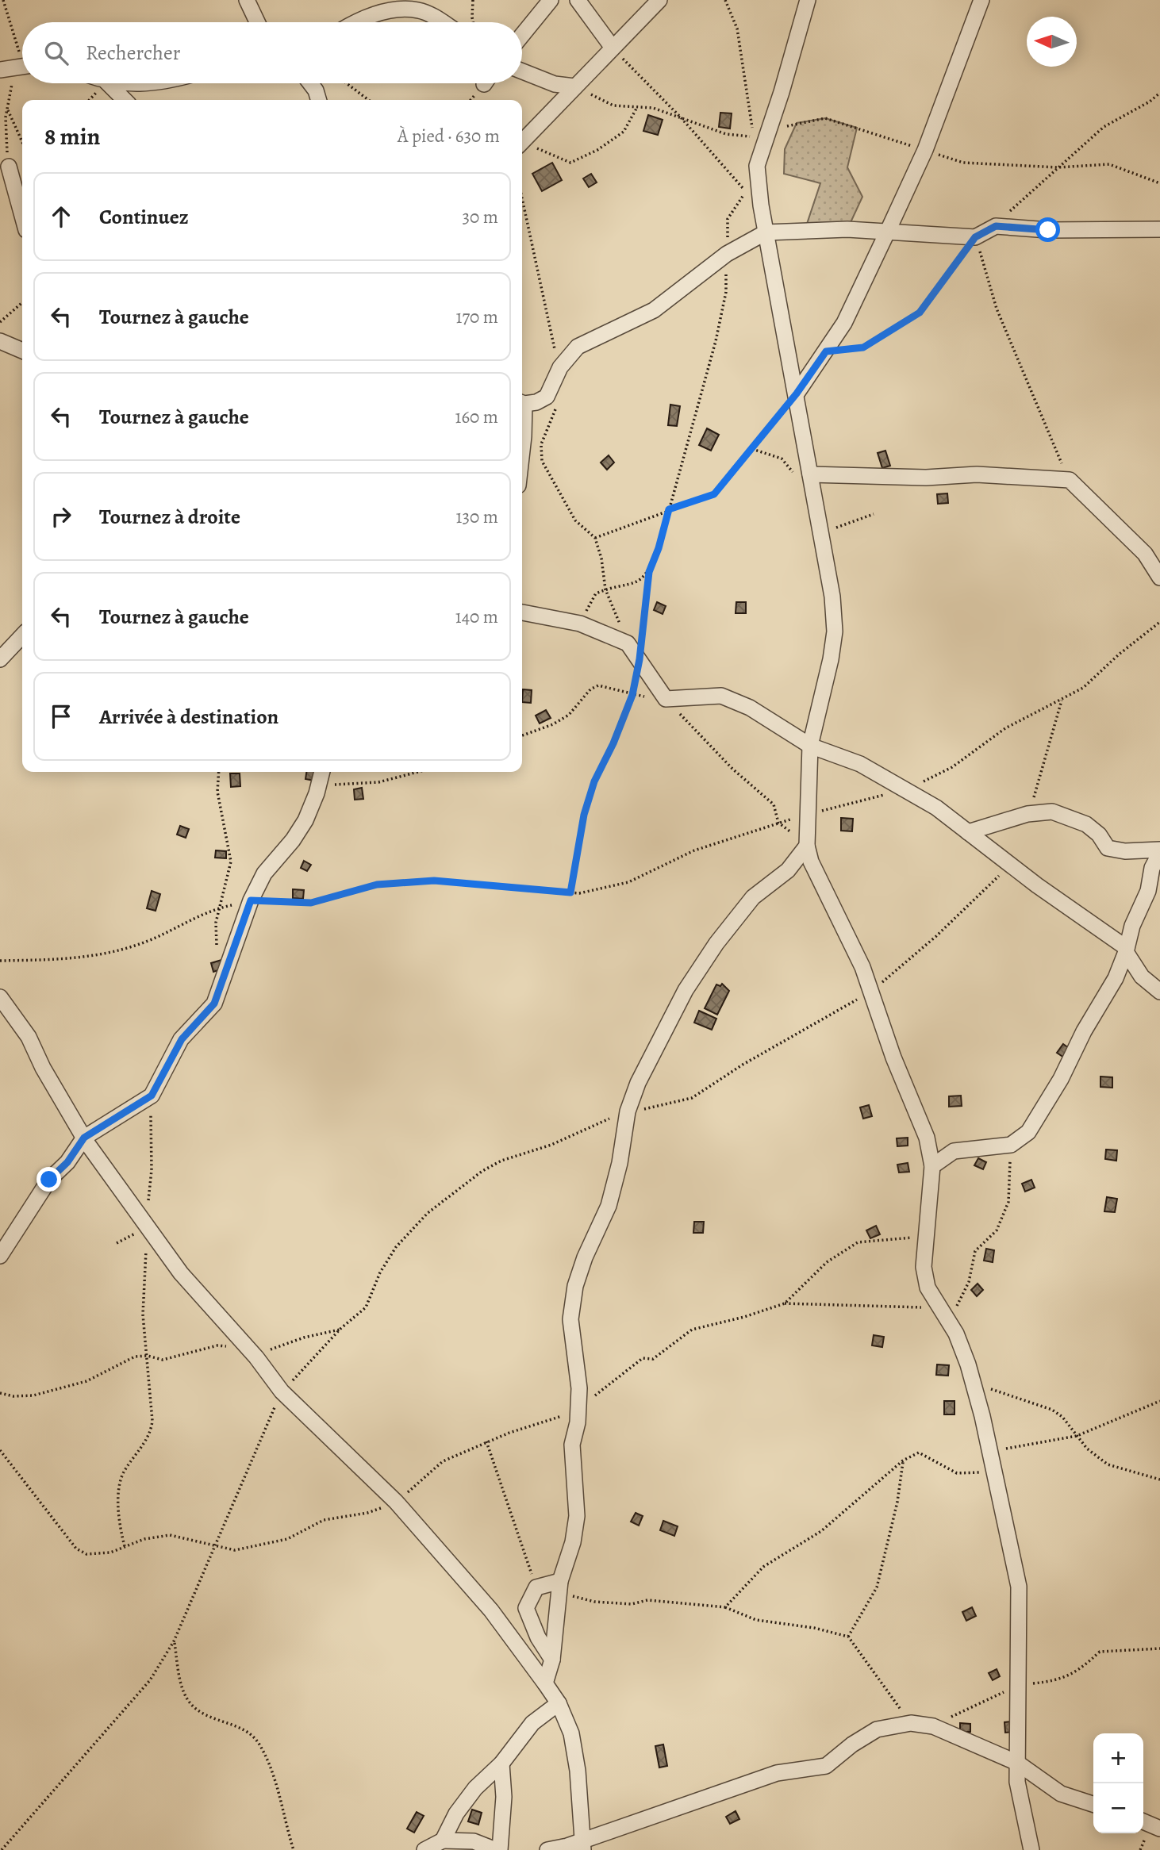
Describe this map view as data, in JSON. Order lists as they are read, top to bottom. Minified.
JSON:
{"north":"left","page":{"search":"Rechercher","heading":["8 min","À pied · 630 m"],"list":[["Continuez","30 m"],["Tournez à gauche","170 m"],["Tournez à gauche","160 m"],["Tournez à droite","130 m"],["Tournez à gauche","140 m"],"Arrivée à destination"],"map_buttons":["+","−"]}}
